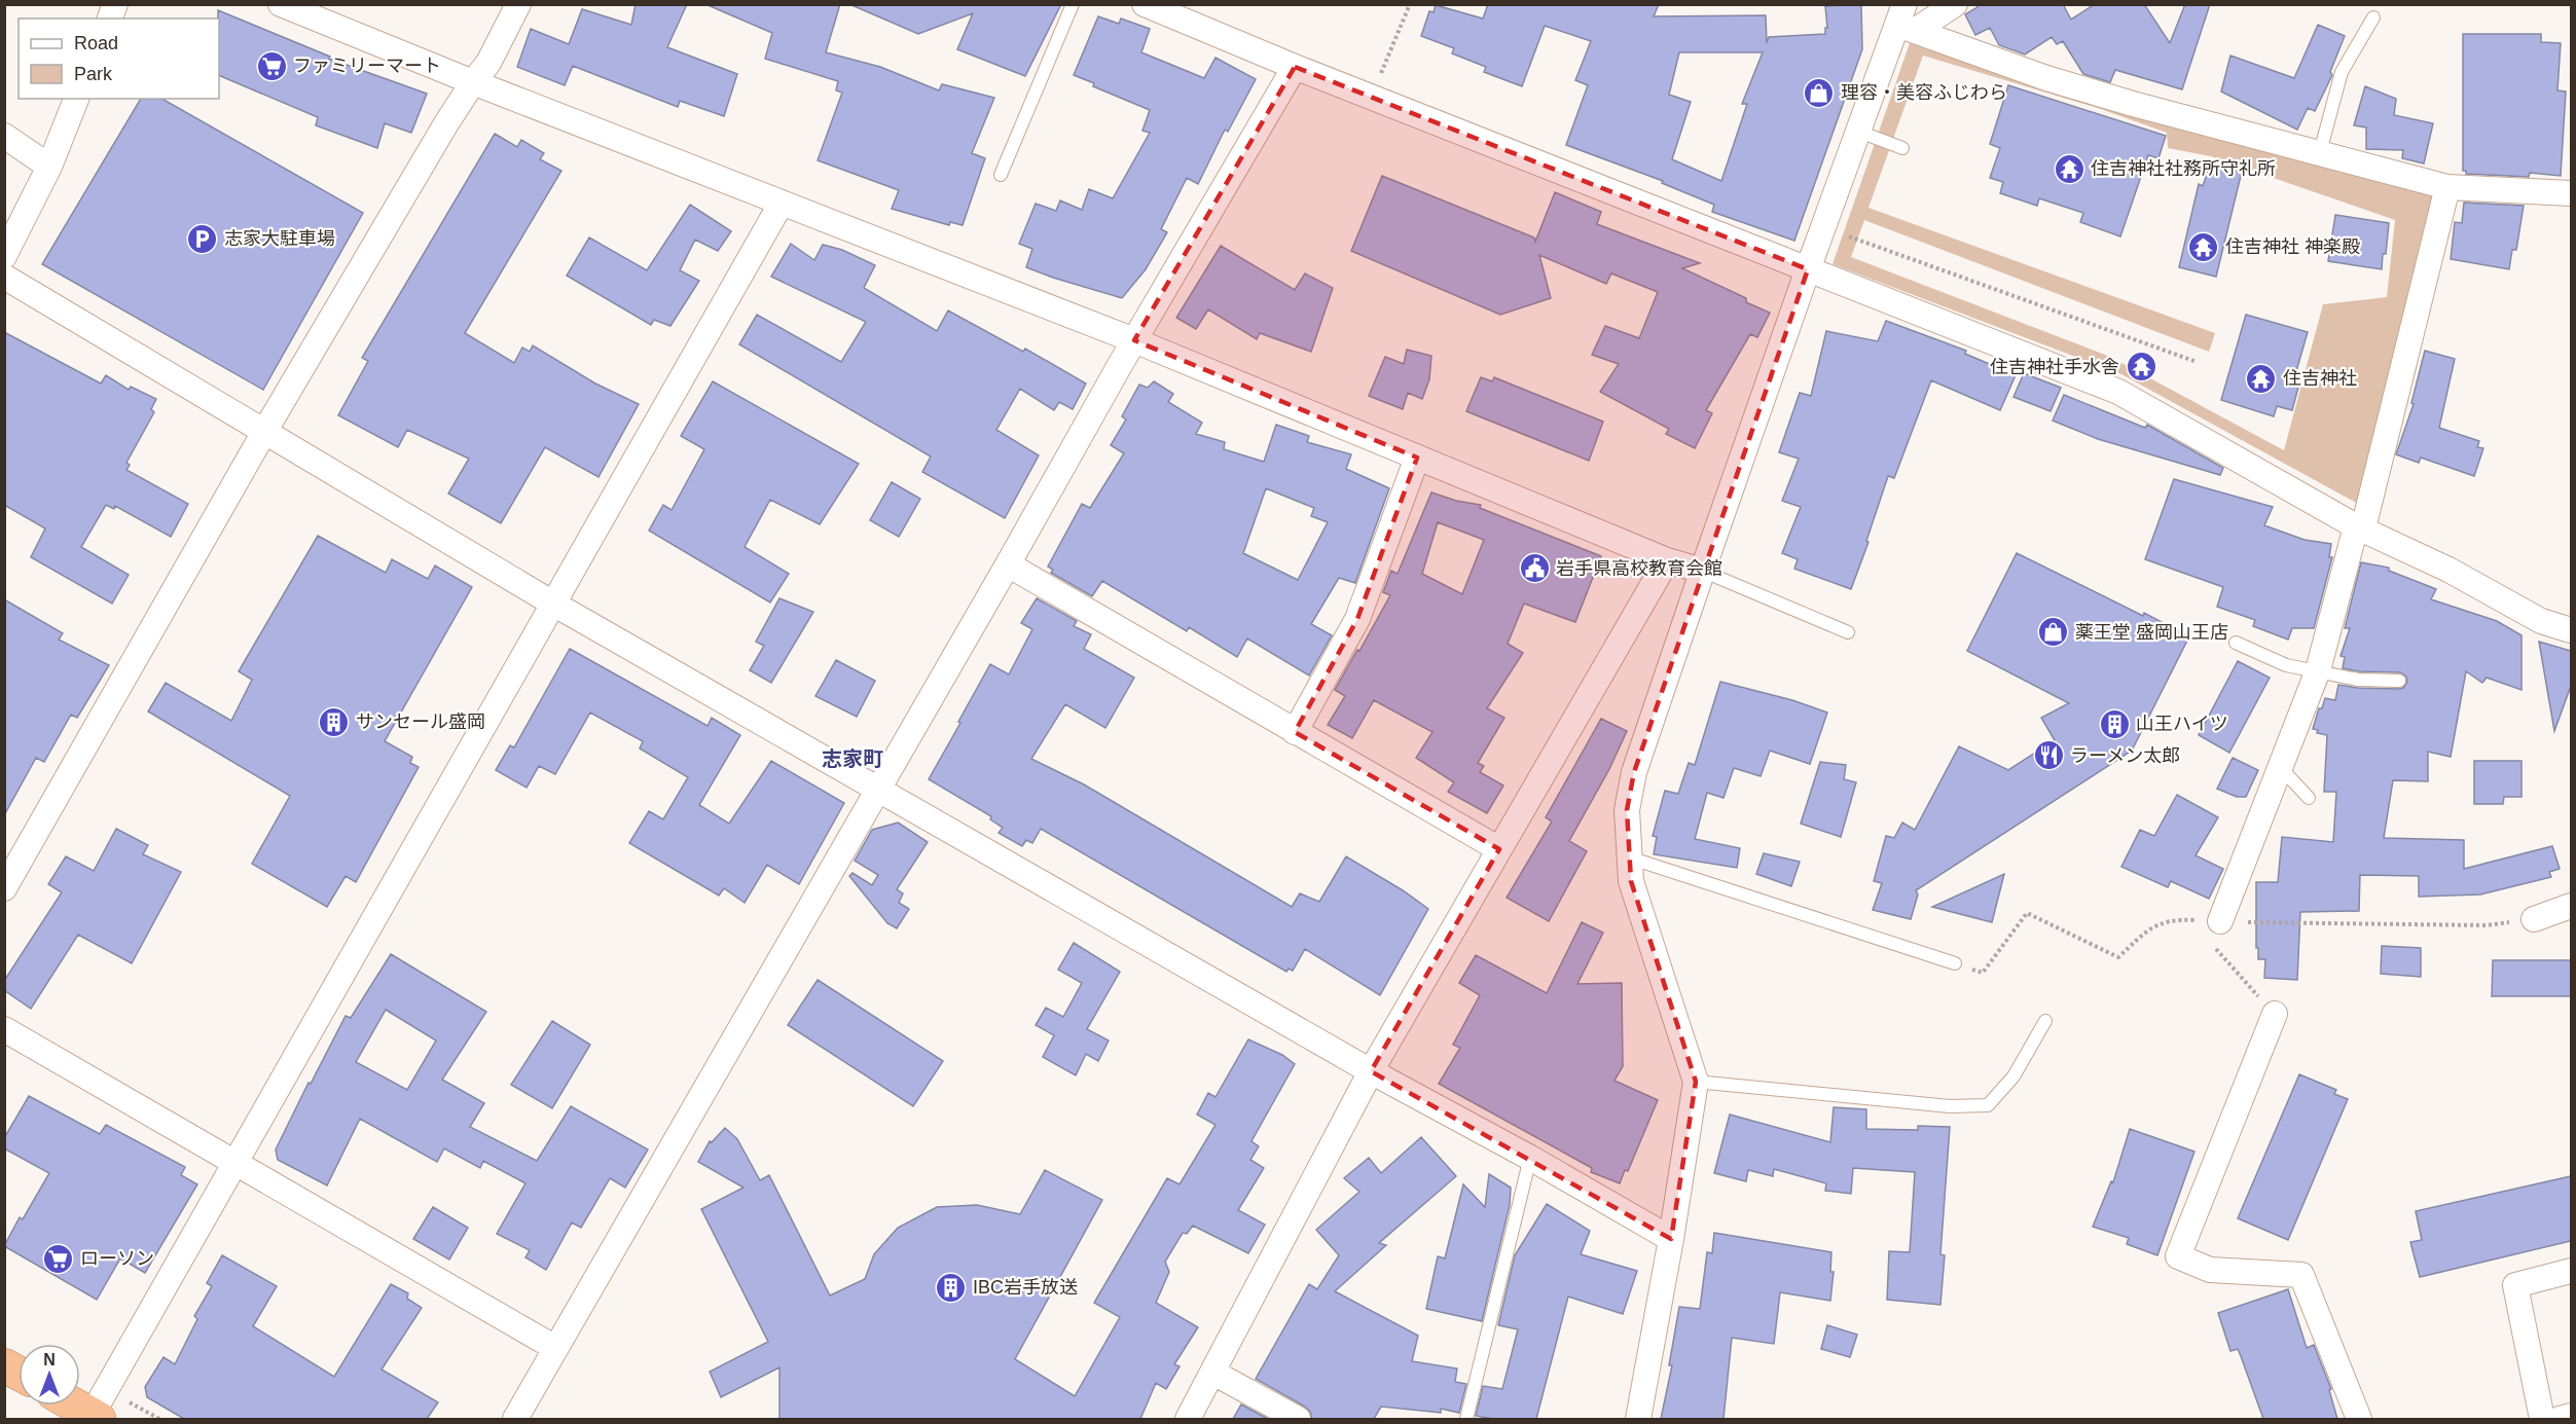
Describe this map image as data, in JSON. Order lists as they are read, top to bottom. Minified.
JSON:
{"districts":["志家町"],"places":{"supermarket":["ファミリーマート","ローソン"],"shop":["理容・美容ふじわら","薬王堂 盛岡山王店"],"temple":["住吉神社社務所守礼所","住吉神社 神楽殿","住吉神社手水舎","住吉神社"],"parking":["志家大駐車場"],"public building":["岩手県高校教育会館"],"building":["サンセール盛岡","山王ハイツ","IBC岩手放送"],"restaurant":["ラーメン太郎"]},"legend":["Road","Park"],"north":"top"}
